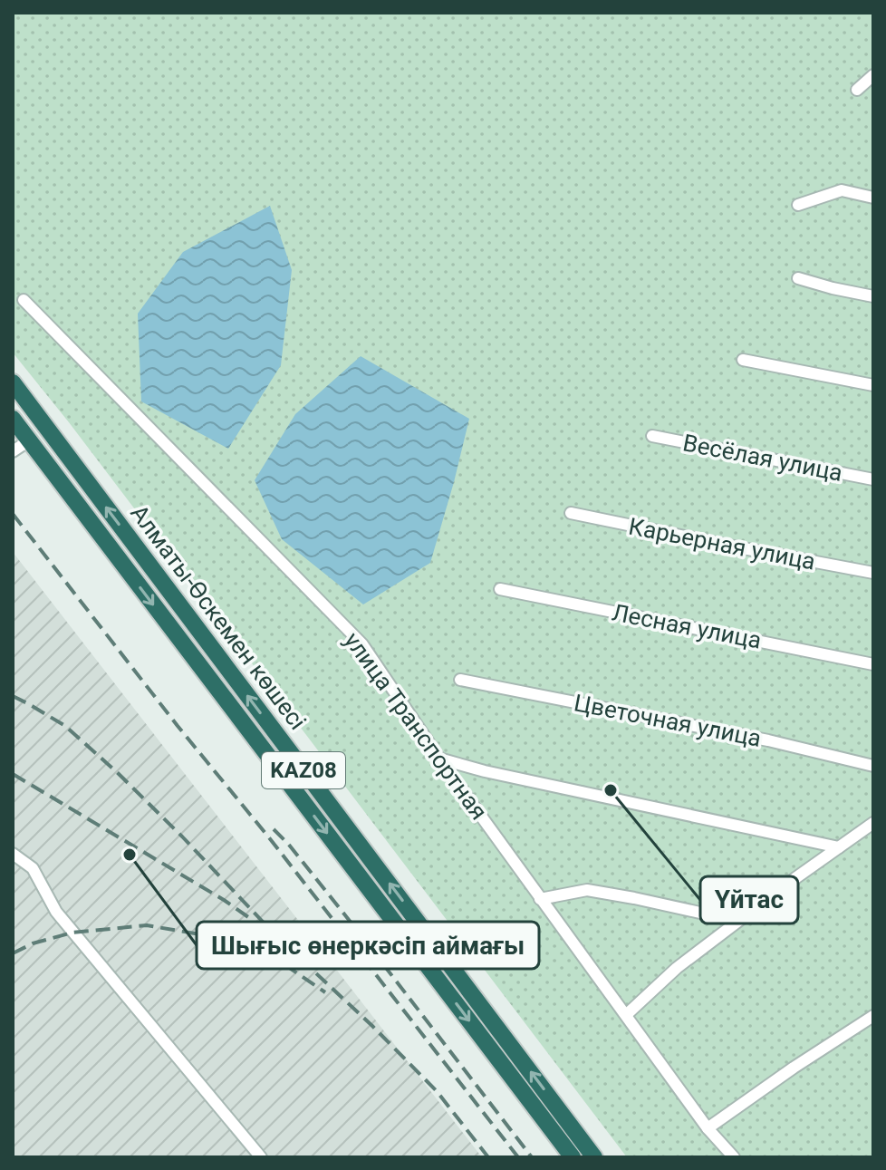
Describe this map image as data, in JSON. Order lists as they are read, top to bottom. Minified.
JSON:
{"streets":{"highway":["Алматы-Өскемен көшесі","KAZ08"],"street":["Весёлая улица","Карьерная улица","Лесная улица","Цветочная улица","улица Транспортная"]},"places":["Үйтас","Шығыс өнеркәсіп аймағы"]}
